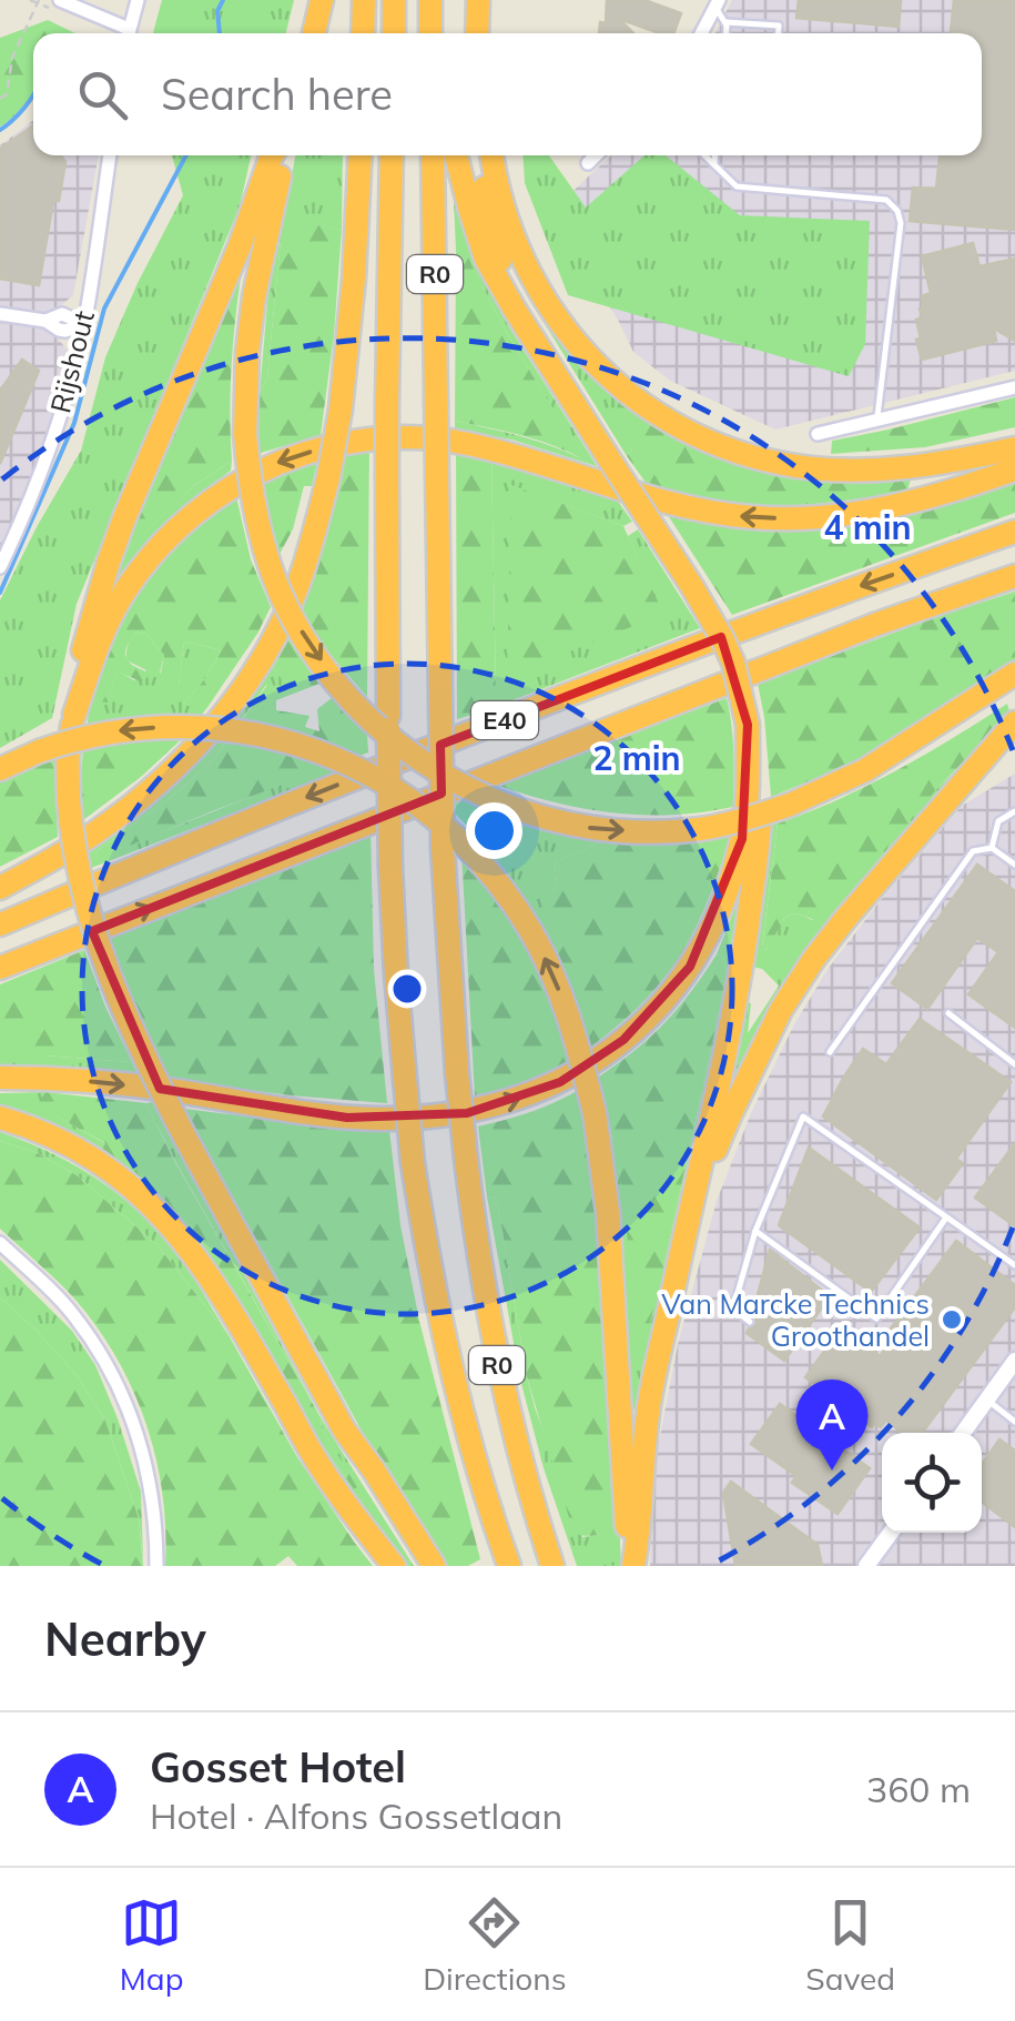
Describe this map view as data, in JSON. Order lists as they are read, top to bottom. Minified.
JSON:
{"streets":{"highway":["R0","E40"],"street":["Rijshout"]},"places":["Van Marcke Technics Groothandel"],"page":{"search":"Search here","pins":"A","heading":"Nearby","list":[{"mark":"A","name":"Gosset Hotel","note":"Hotel · Alfons Gossetlaan","value":"360 m"}],"nav":["Map","Directions","Saved"]},"rings":["4 min","2 min"]}
